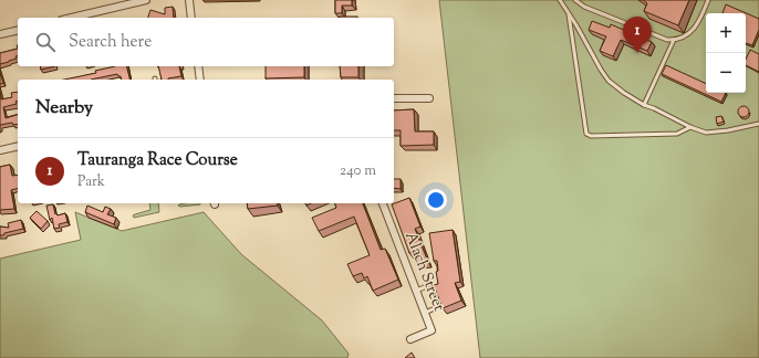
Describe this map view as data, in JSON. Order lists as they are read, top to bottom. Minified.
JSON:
{"streets":{"street":["Alach Street"]},"page":{"map_buttons":["+","−"],"pins":"1","search":"Search here","heading":"Nearby","list":[{"mark":"1","name":"Tauranga Race Course","note":"Park","value":"240 m"}]}}
